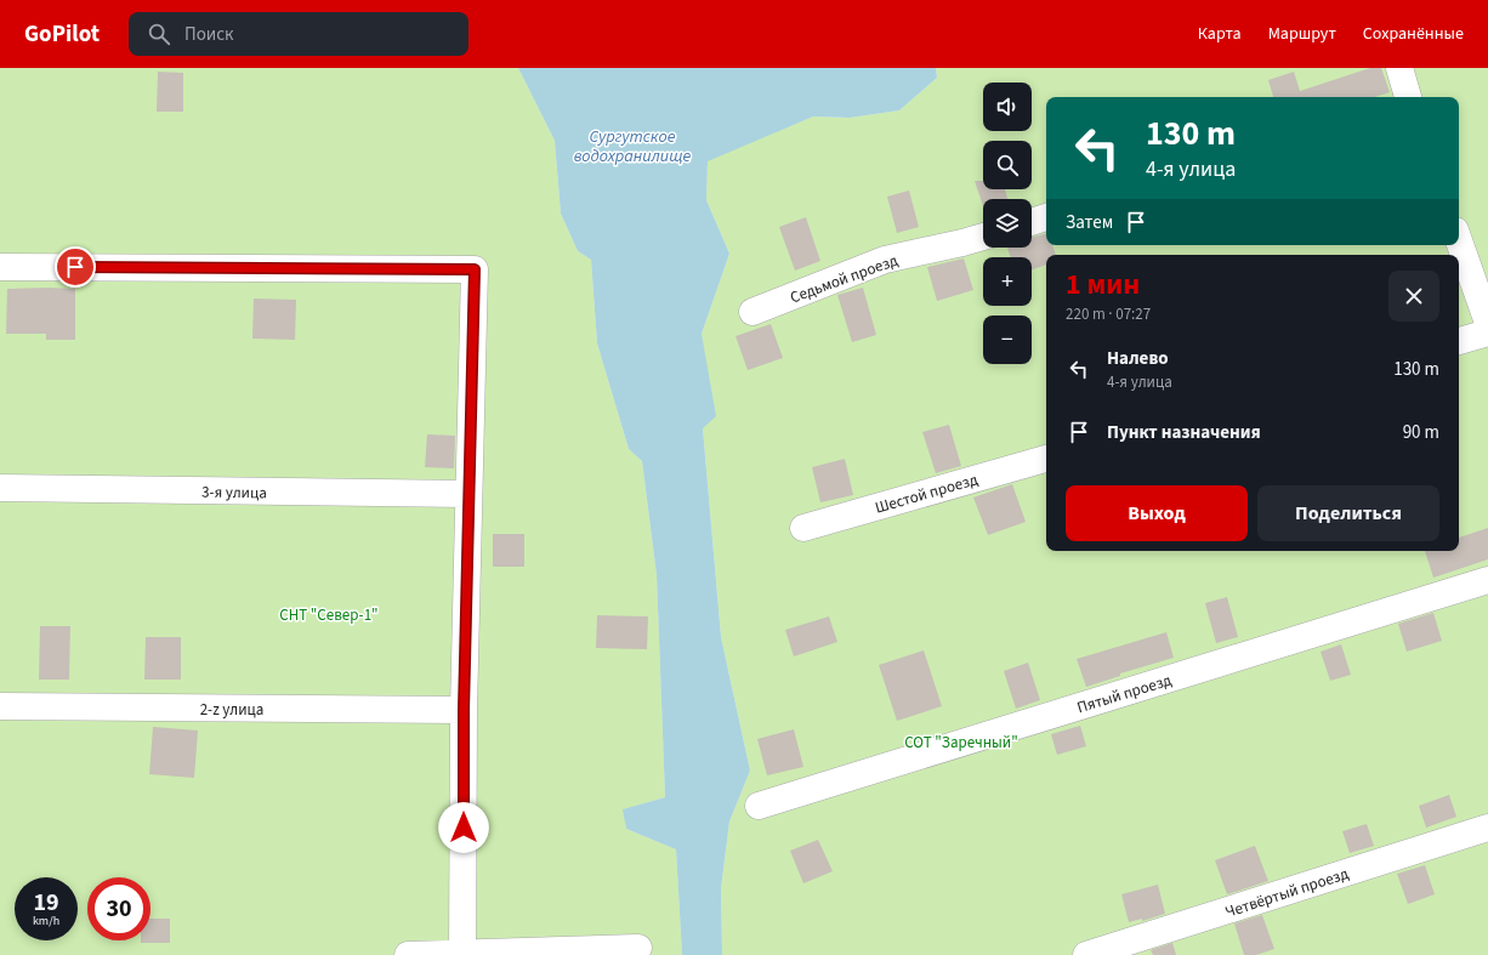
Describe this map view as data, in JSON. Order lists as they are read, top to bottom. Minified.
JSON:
{"streets":{"street":["Седьмой проезд","3-я улица","Шестой проезд","Пятый проезд","2-z улица","Четвёртый проезд"]},"water":["Сургутское водохранилище"],"parks":["СНТ \"Север-1\"","СОТ \"Заречный\""],"page":{"header":"GoPilot","search":"Поиск","nav":["Карта","Маршрут","Сохранённые"],"map_buttons":["+","−"],"turn":["130 m","4-я улица"],"then":"Затем","heading":["1 мин","220 m · 07:27"],"list":[{"name":"Налево","note":"4-я улица","value":"130 m"},{"name":"Пункт назначения","value":"90 m"}],"buttons":["Выход","Поделиться"],"speed":"19 km/h","limit":"30"}}
